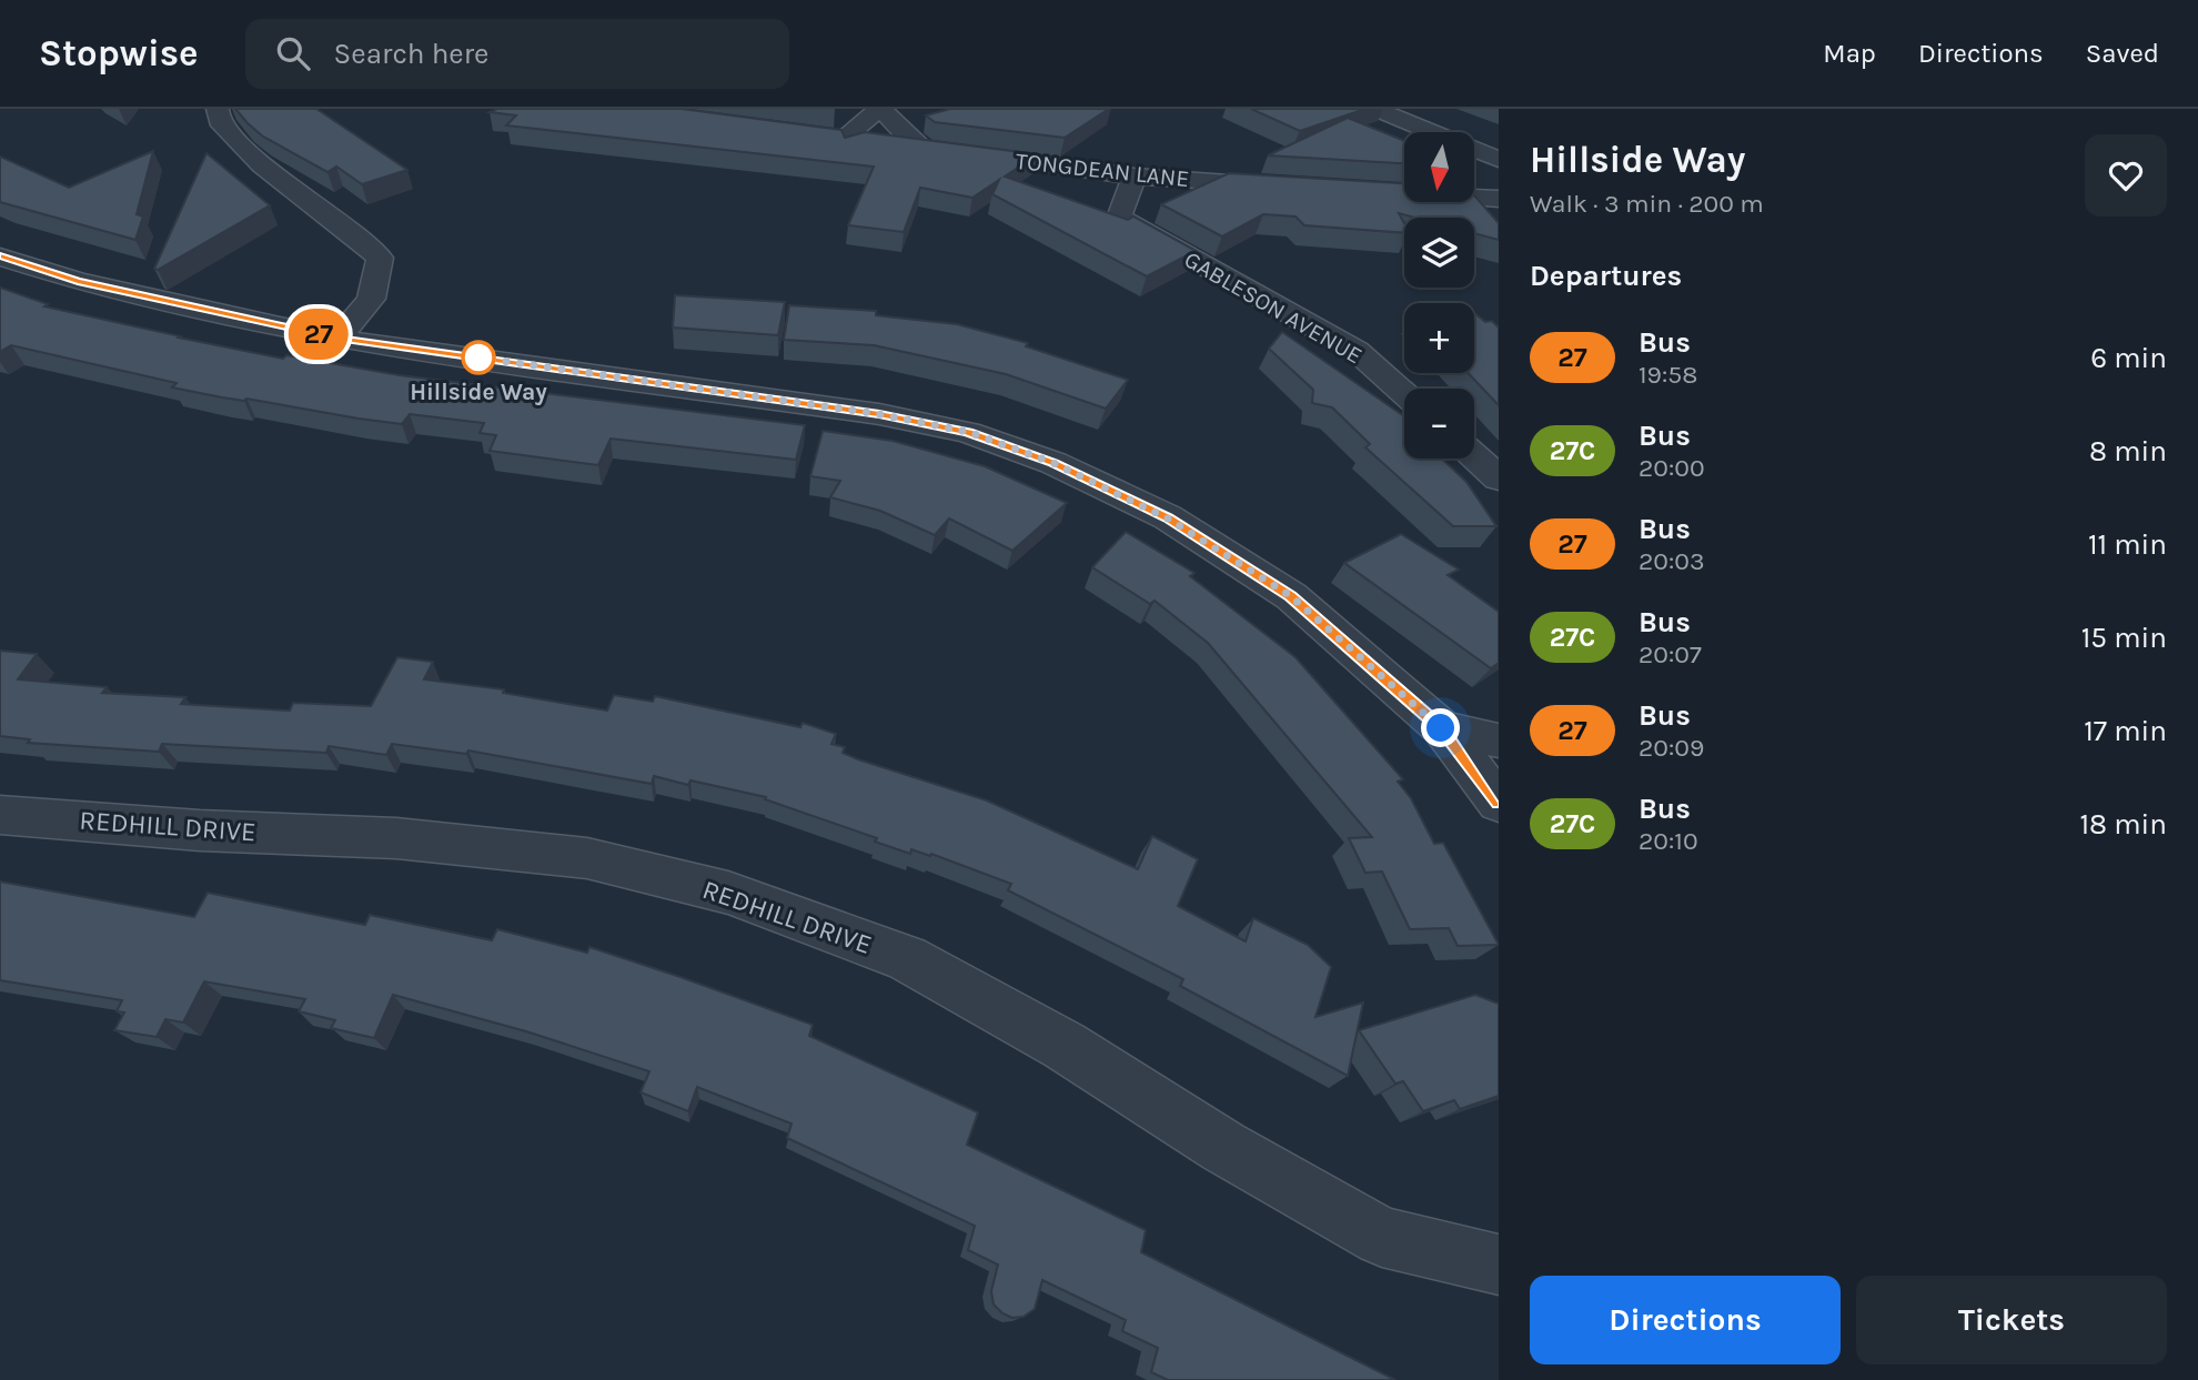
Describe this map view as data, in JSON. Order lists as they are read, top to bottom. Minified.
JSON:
{"streets":{"street":["TONGDEAN LANE","GABLESON AVENUE","REDHILL DRIVE"]},"crossings":[["TONGDEAN LANE","GABLESON AVENUE"]],"places":["Hillside Way"],"lines":["bus line 27"],"north":"bottom","page":{"header":"Stopwise","search":"Search here","nav":["Map","Directions","Saved"],"on_map":"27","heading":[["Hillside Way","Walk · 3 min · 200 m"],"Departures"],"map_buttons":["+","−"],"list":[{"mark":"27","name":"Bus","note":"19:58","value":"6 min"},{"mark":"27C","name":"Bus","note":"20:00","value":"8 min"},{"mark":"27","name":"Bus","note":"20:03","value":"11 min"},{"mark":"27C","name":"Bus","note":"20:07","value":"15 min"},{"mark":"27","name":"Bus","note":"20:09","value":"17 min"},{"mark":"27C","name":"Bus","note":"20:10","value":"18 min"}],"buttons":["Directions","Tickets"]}}
